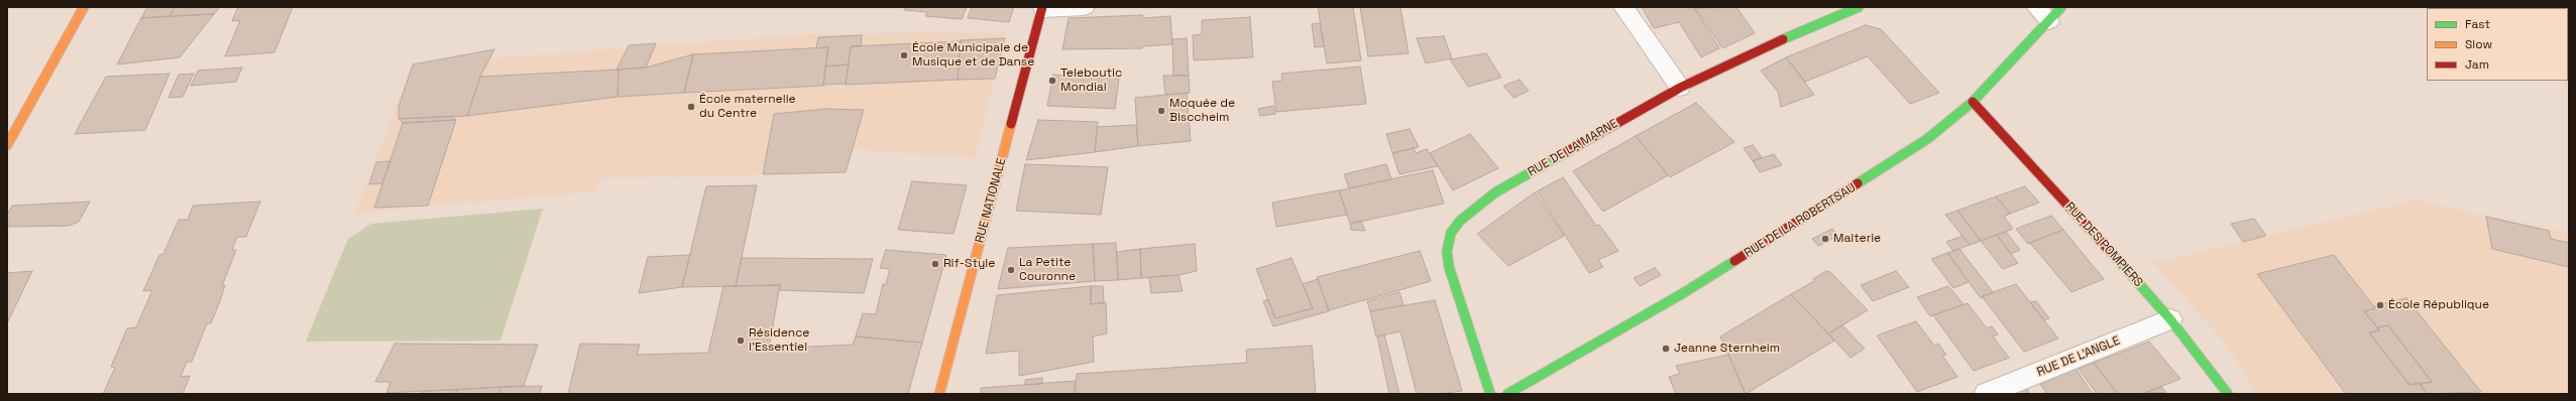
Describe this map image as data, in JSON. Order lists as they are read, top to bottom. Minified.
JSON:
{"streets":{"street":["RUE DE LA MARNE","RUE NATIONALE","RUE DE LA ROBERTSAU","RUE DES POMPIERS","RUE DE L'ANGLE"]},"crossings":[["RUE DE LA ROBERTSAU","RUE DES POMPIERS"],["RUE DES POMPIERS","RUE DE L'ANGLE"]],"places":["École Municipale de Musique et de Danse","Teleboutic Mondial","École maternelle du Centre","Moquée de Bisccheim","Malterie","Rif-Style","La Petite Couronne","École République","Résidence l’Essentiel","Jeanne Sternheim"],"legend":["Fast","Slow","Jam"]}
